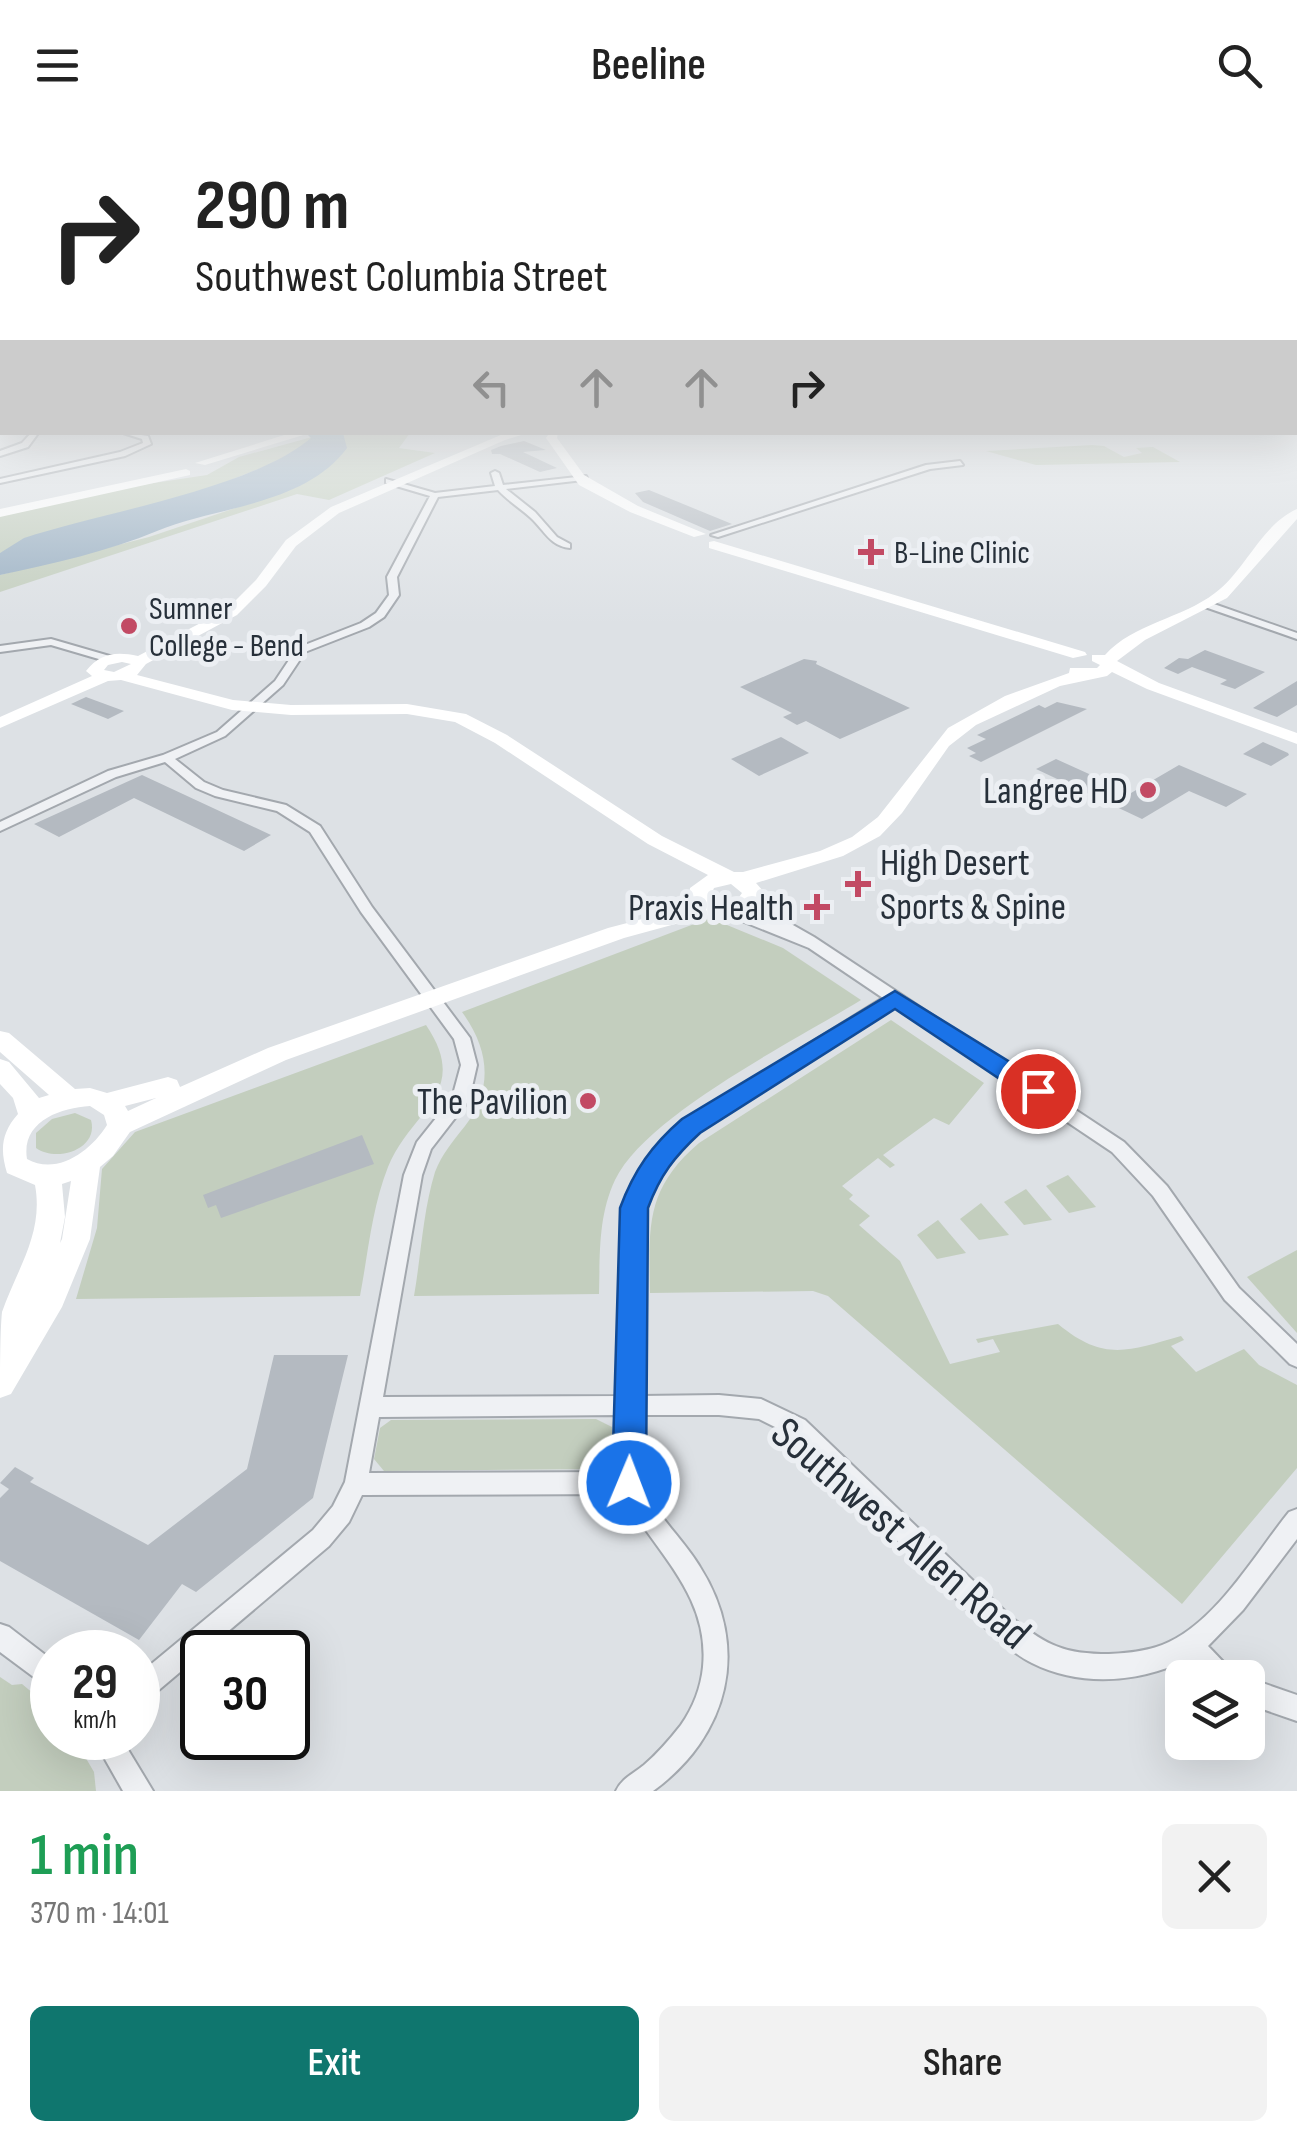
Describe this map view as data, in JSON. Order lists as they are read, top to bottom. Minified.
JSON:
{"streets":{"street":["Southwest Allen Road"]},"places":{"health":["B-Line Clinic","High Desert Sports & Spine","Praxis Health"],"other":["Sumner College - Bend","Langree HD","The Pavilion"]},"page":{"header":"Beeline","turn":["290 m","Southwest Columbia Street"],"speed":"29 km/h","limit":"30","heading":["1 min","370 m · 14:01"],"buttons":["Exit","Share"]}}
